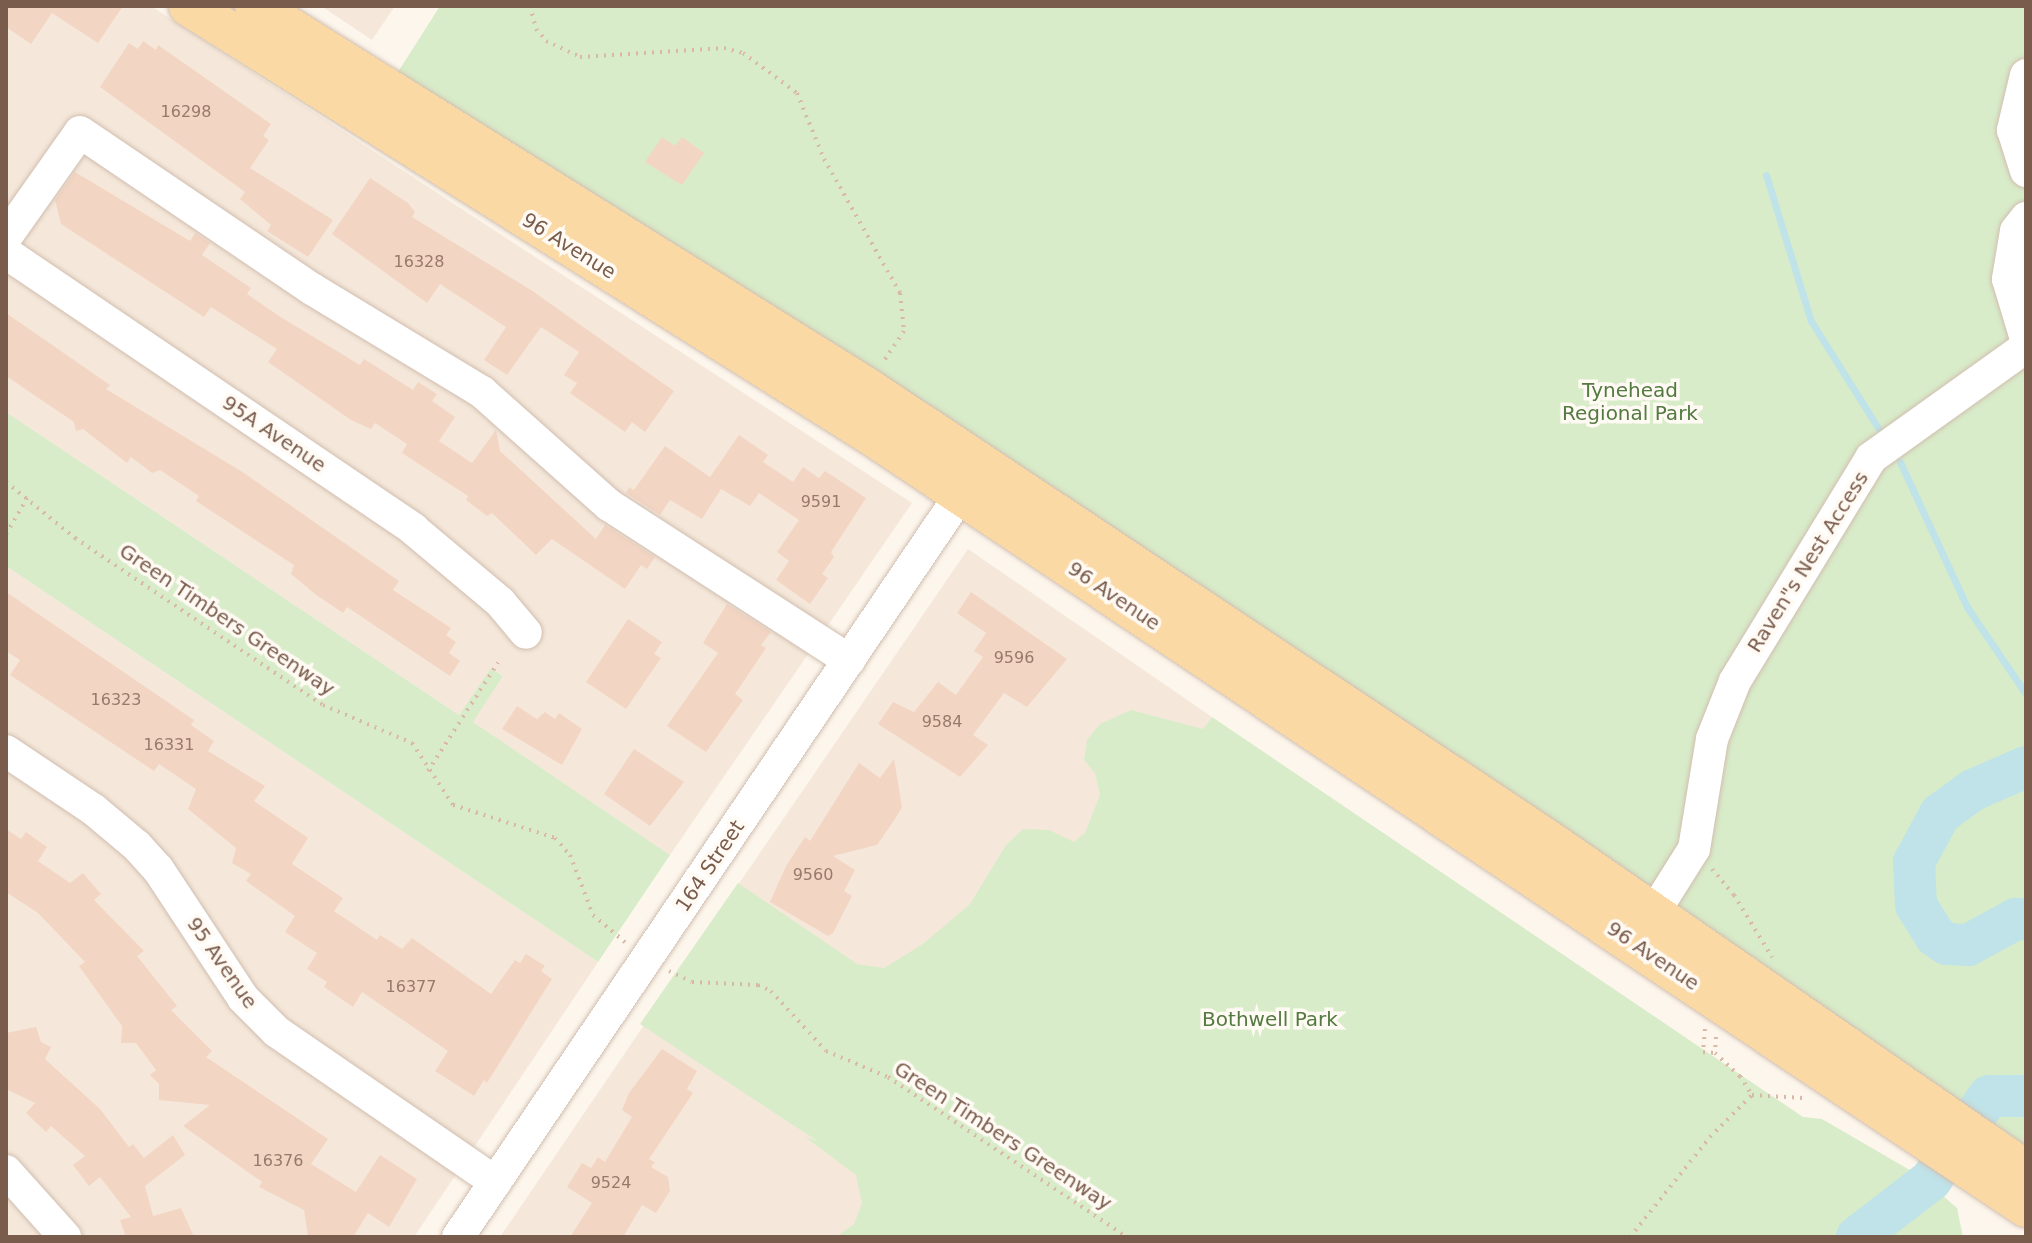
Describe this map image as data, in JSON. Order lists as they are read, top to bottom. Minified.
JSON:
{"streets":{"main road":["96 Avenue"],"street":["95A Avenue","Raven\"s Nest Access","164 Street","95 Avenue"],"path":["Green Timbers Greenway"]},"crossings":[["96 Avenue","164 Street"],["164 Street","95 Avenue"]],"parks":["Tynehead Regional Park","Bothwell Park"],"house_numbers":["16298","16328","9591","9596","16323","9584","16331","9560","16377","16376","9524"]}
